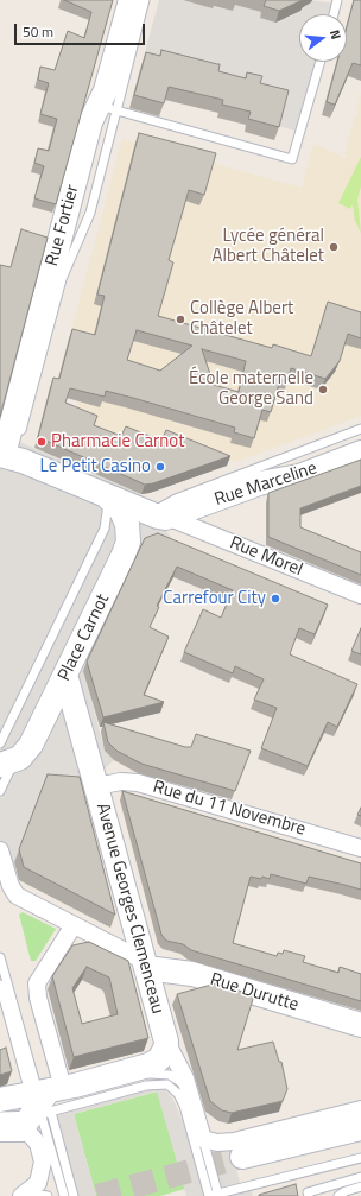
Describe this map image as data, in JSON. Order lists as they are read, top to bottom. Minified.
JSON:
{"streets":{"street":["Rue Fortier","Rue Marceline","Rue Morel","Place Carnot","Rue du 11 Novembre","Avenue Georges Clemenceau","Rue Durutte"]},"crossings":[["Rue Marceline","Rue Morel"],["Rue Marceline","Place Carnot"],["Rue Morel","Place Carnot"],["Place Carnot","Avenue Georges Clemenceau"],["Rue du 11 Novembre","Avenue Georges Clemenceau"],["Avenue Georges Clemenceau","Rue Durutte"]],"places":["Lycée général Albert Châtelet","Collège Albert Châtelet","École maternelle George Sand","Pharmacie Carnot","Le Petit Casino","Carrefour City"],"scale_bar":"50 m","north":"right"}
